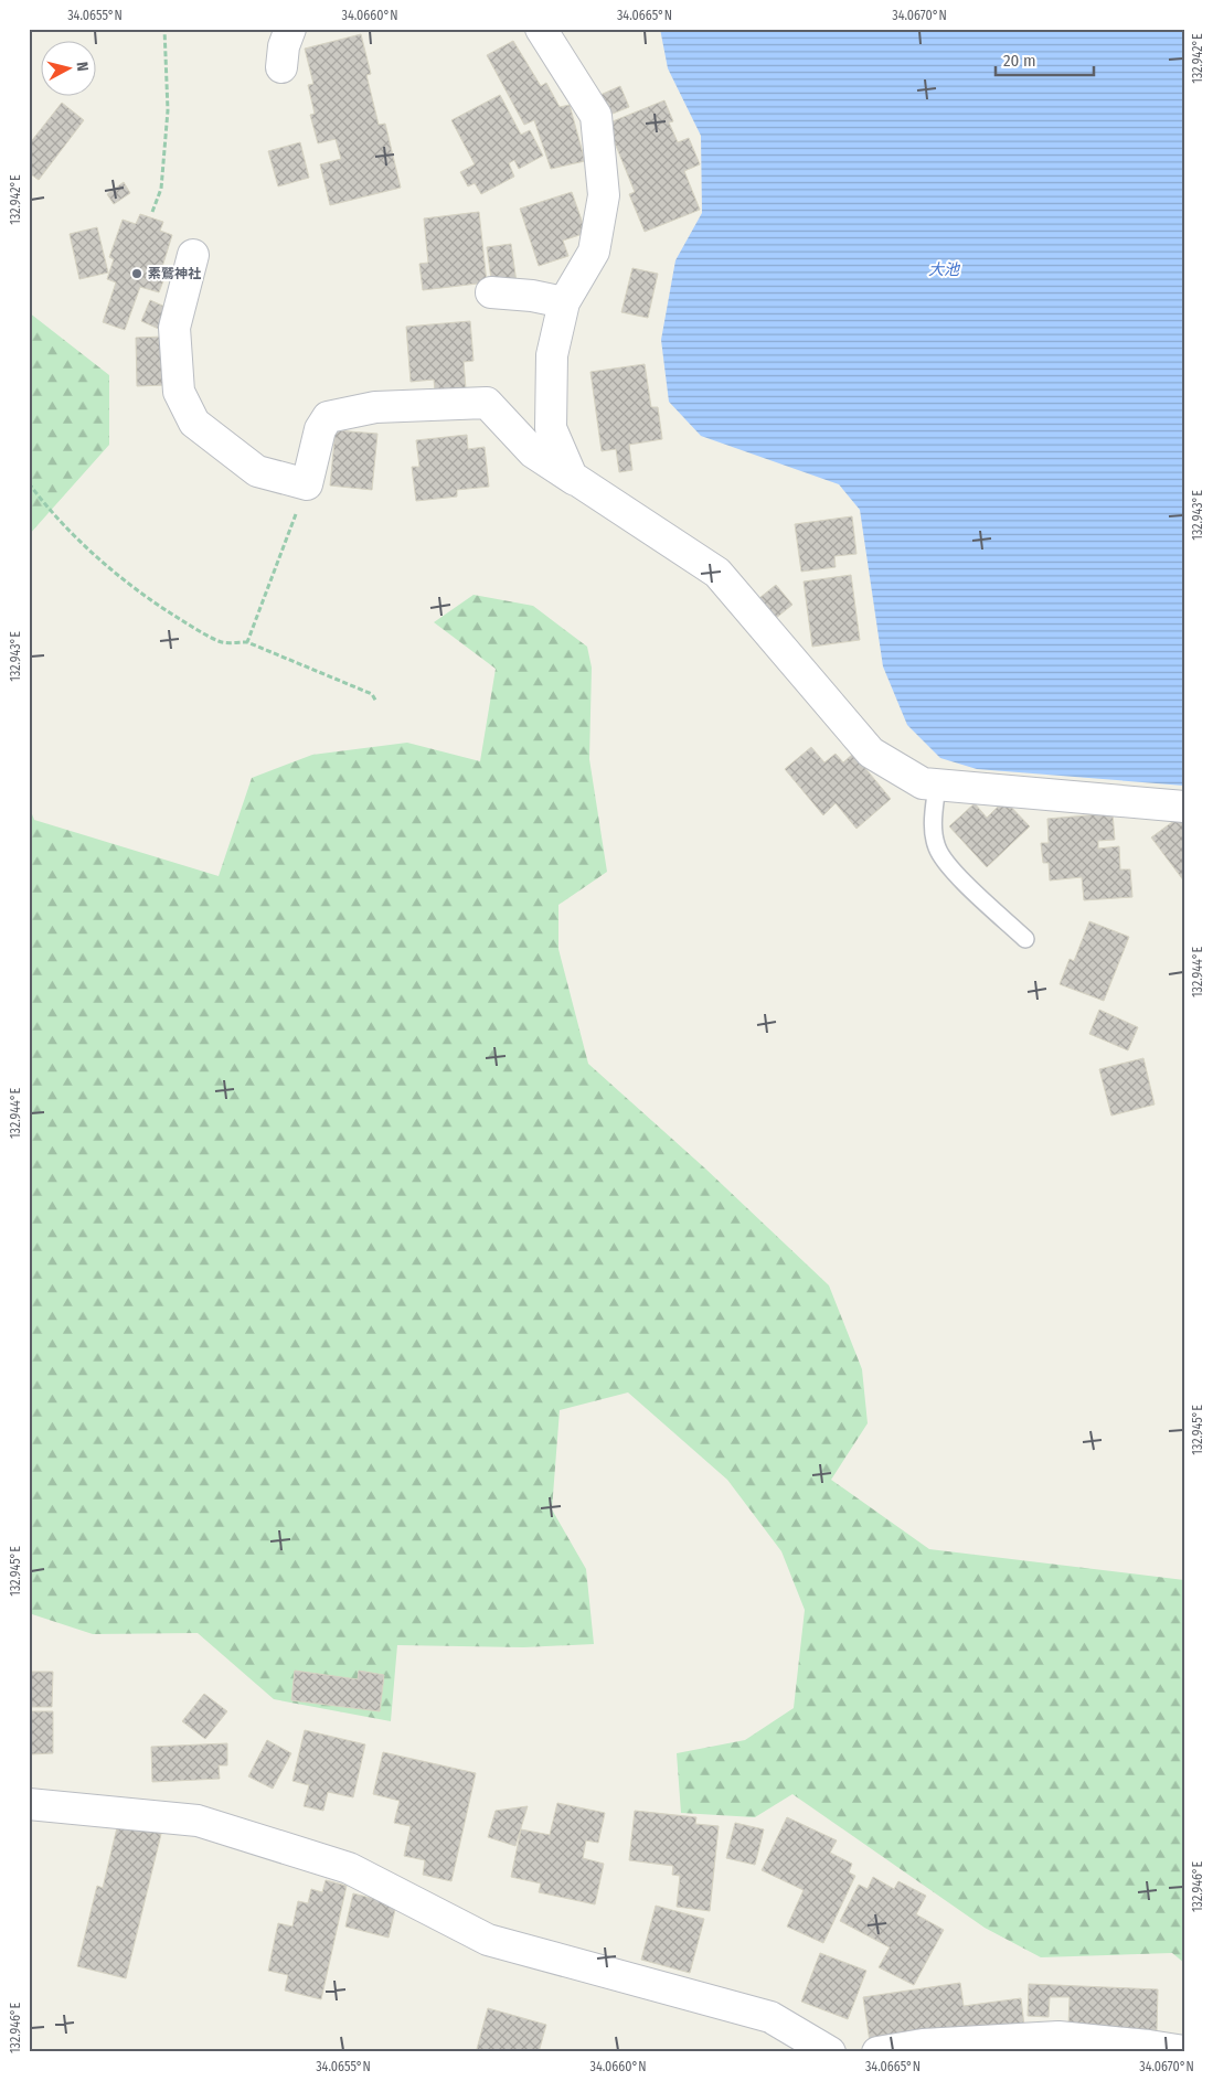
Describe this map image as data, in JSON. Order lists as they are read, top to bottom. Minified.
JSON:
{"water":["大池"],"places":["素鷲神社"],"scale_bar":"20 m","north":"right","coordinates":["34.0655°N","34.0660°N","34.0665°N","34.0670°N","132.942°E","132.943°E","132.944°E","132.945°E","132.946°E"]}
